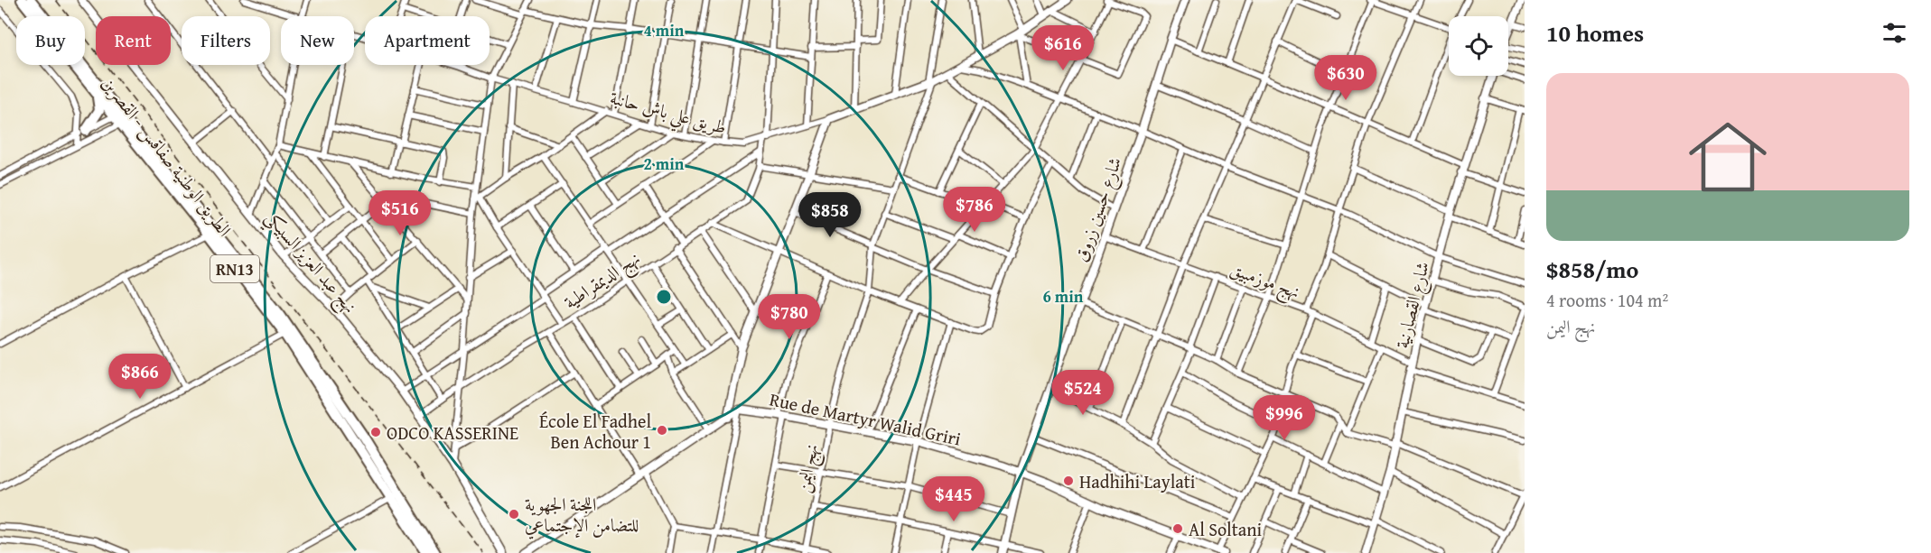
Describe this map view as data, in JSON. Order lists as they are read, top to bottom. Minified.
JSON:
{"streets":{"main road":["الطريق الوطنية صفاقس - القصرين","RN13"],"street":["طريق علي باش حانبة","شارع حسين زروق","نهج عبد العزيز السبيكي","نهج الديمقراطية","نهج موزمبيق","شارع القصارنية","Rue de Martyr Walid Griri","نهج اليمن"]},"crossings":[["طريق علي باش حانبة","نهج الديمقراطية"],["طريق علي باش حانبة","نهج اليمن"],["شارع حسين زروق","نهج موزمبيق"],["شارع حسين زروق","Rue de Martyr Walid Griri"],["نهج عبد العزيز السبيكي","نهج الديمقراطية"],["نهج موزمبيق","شارع القصارنية"],["Rue de Martyr Walid Griri","نهج اليمن"]],"places":["École El Fadhel Ben Achour 1","ODCO KASSERINE","Hadhihi Laylati","اللجنة الجهوية للتضامن الإجتماعي","Al Soltani"],"page":{"heading":"10 homes","chip":["Buy","Rent","Filters","New","Apartment"],"price":["$616","$630","$786","$516","$858","$780","$866","$524","$996","$445"],"list":[{"name":"$858/mo","note":"4 rooms · 104 m² · نهج اليمن"}]},"rings":["4 min","2 min","6 min"]}
